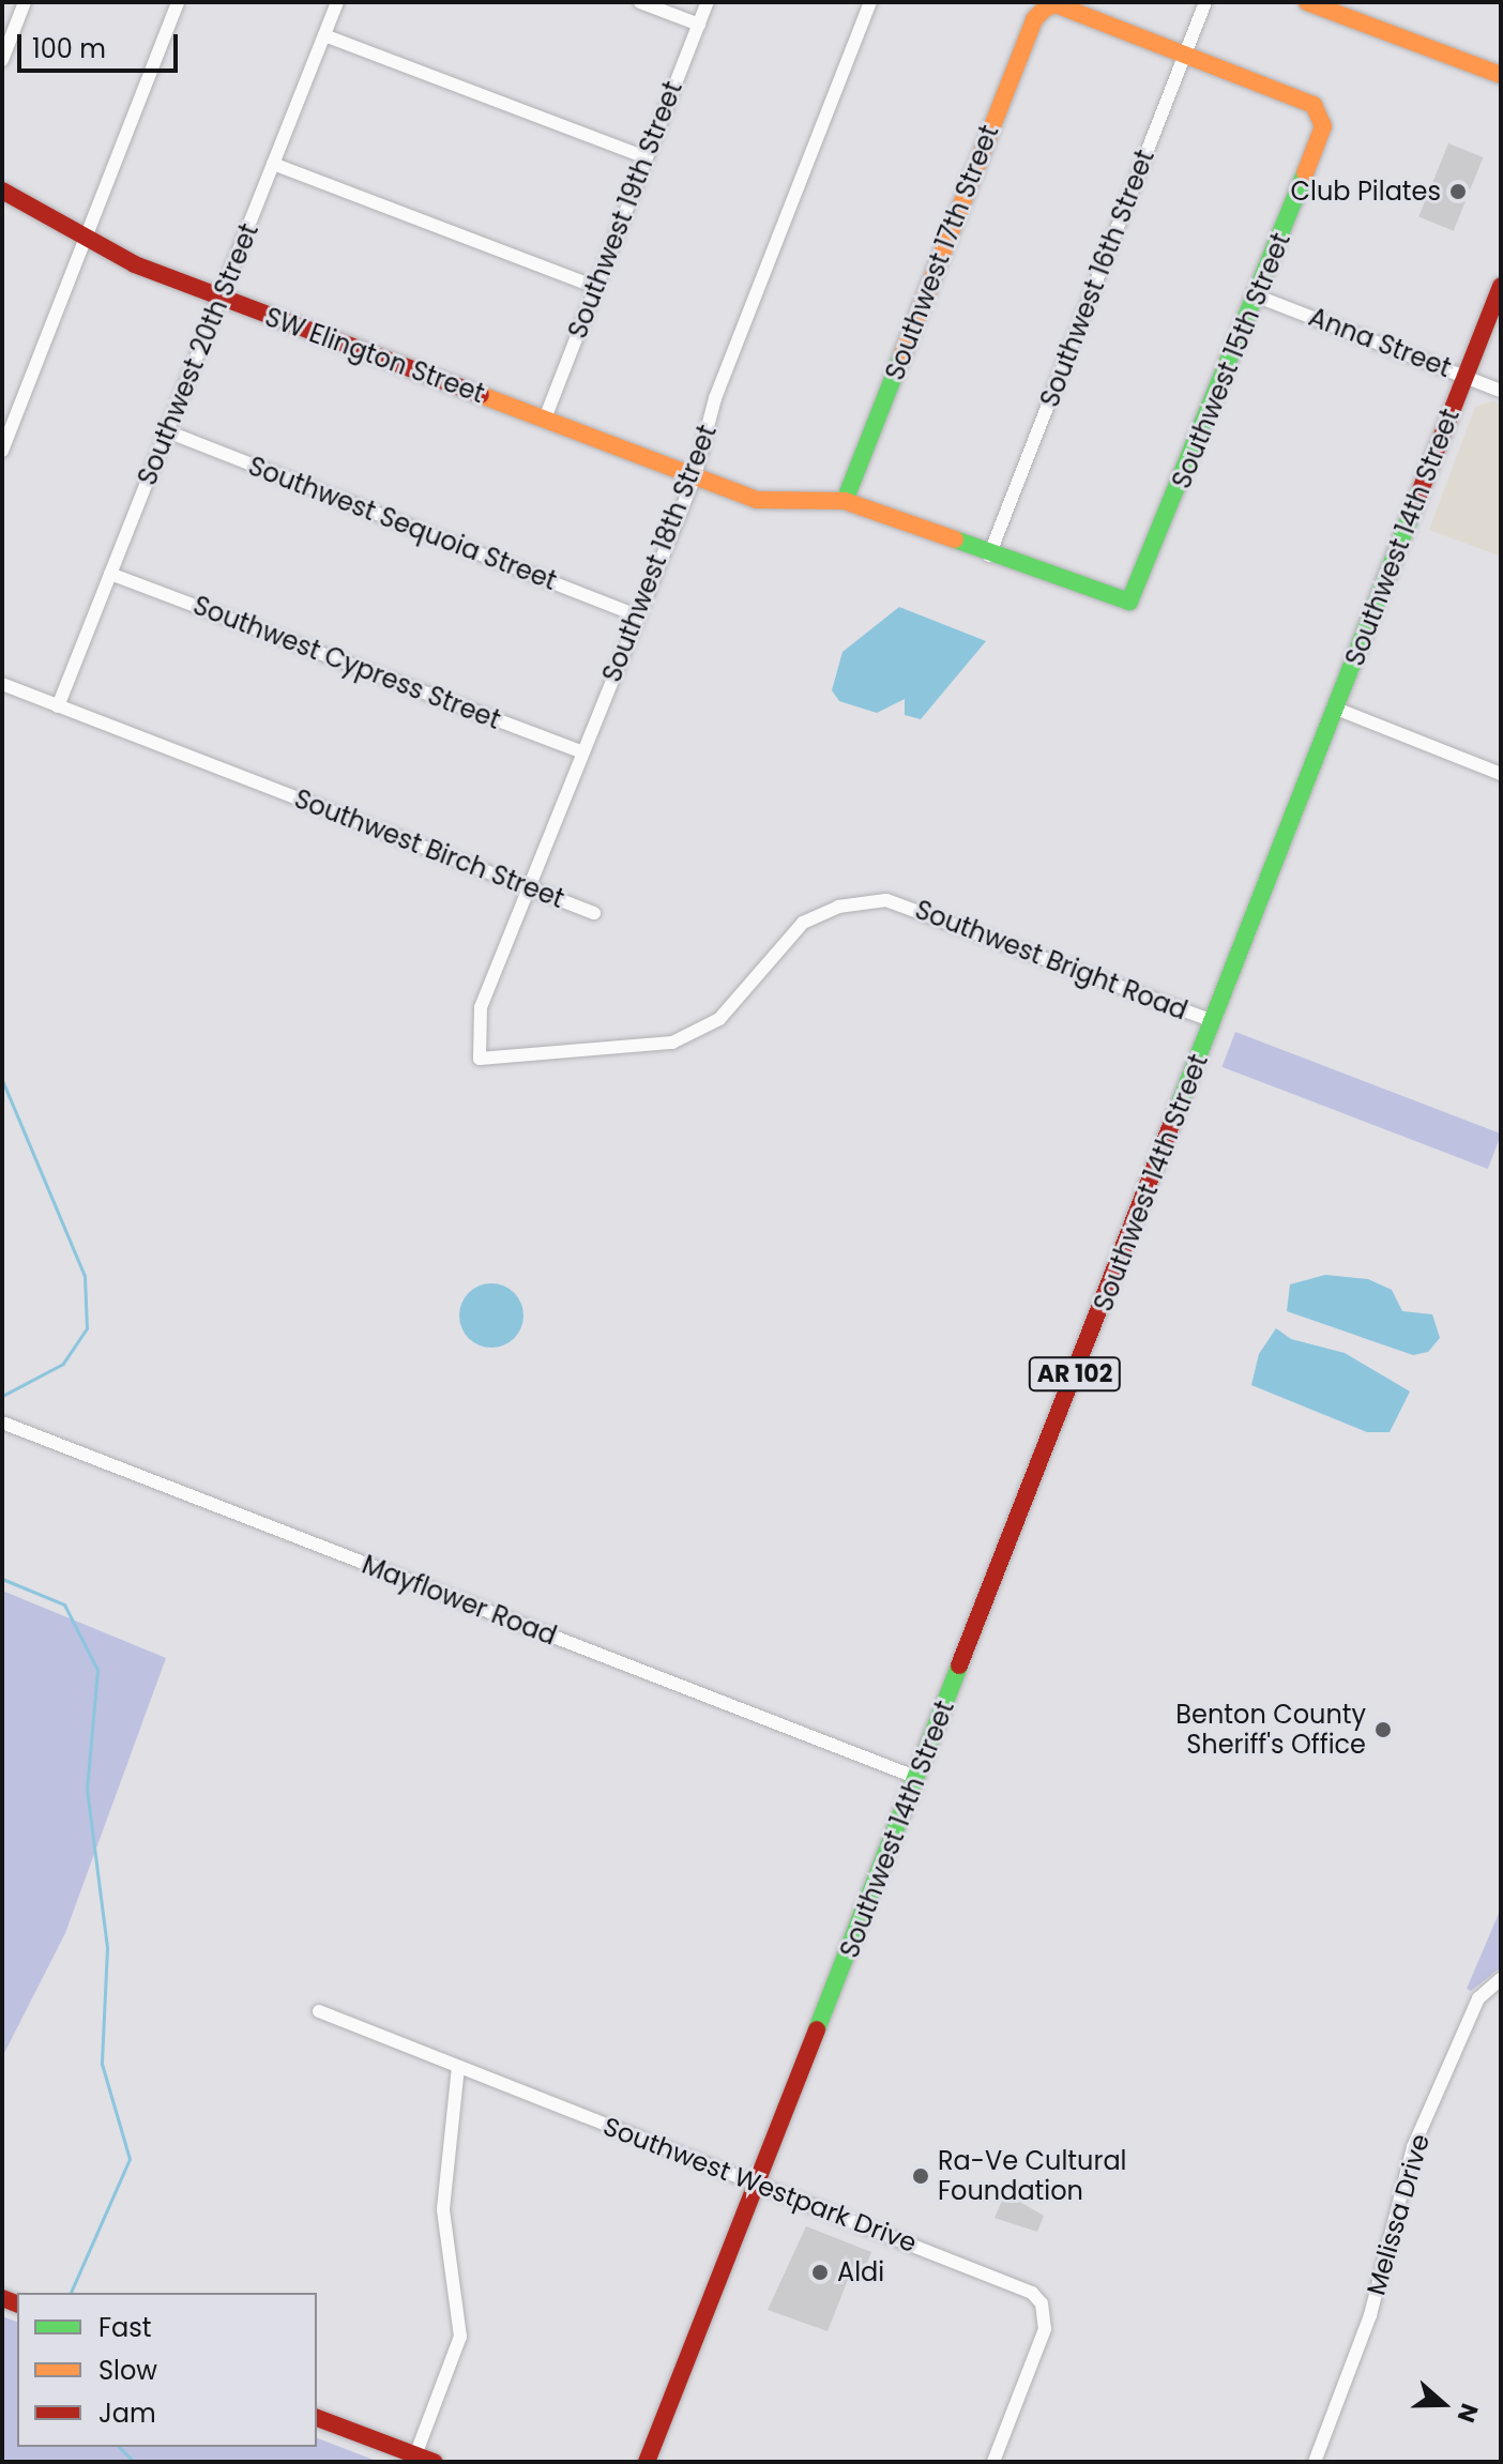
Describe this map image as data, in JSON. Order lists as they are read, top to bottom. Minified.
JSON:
{"streets":{"street":["Southwest 19th Street","Southwest 17th Street","Southwest 16th Street","Anna Street","Southwest 20th Street","SW Elington Street","Southwest 15th Street","Southwest Sequoia Street","Southwest 14th Street","Southwest 18th Street","Southwest Cypress Street","Southwest Birch Street","Southwest Bright Road","AR 102","Mayflower Road","Southwest Westpark Drive","Melissa Drive"]},"crossings":[["Southwest 19th Street","SW Elington Street"],["Southwest 17th Street","Southwest 16th Street"],["Southwest 17th Street","SW Elington Street"],["Southwest 17th Street","Southwest 15th Street"],["Southwest 16th Street","Southwest 15th Street"],["Anna Street","Southwest 15th Street"],["Anna Street","Southwest 14th Street"],["Southwest 20th Street","SW Elington Street"],["Southwest 20th Street","Southwest Sequoia Street"],["Southwest 20th Street","Southwest Cypress Street"],["Southwest 20th Street","Southwest Birch Street"],["SW Elington Street","Southwest 18th Street"],["Southwest Sequoia Street","Southwest 18th Street"],["Southwest 14th Street","Southwest Bright Road"],["Southwest 14th Street","Mayflower Road"],["Southwest 14th Street","Southwest Westpark Drive"],["Southwest 18th Street","Southwest Cypress Street"],["Southwest 18th Street","Southwest Birch Street"],["Southwest 18th Street","Southwest Bright Road"]],"places":["Club Pilates","Benton County Sheriff's Office","Ra-Ve Cultural Foundation","Aldi"],"legend":["Fast","Slow","Jam"],"scale_bar":"100 m","north":"right"}
